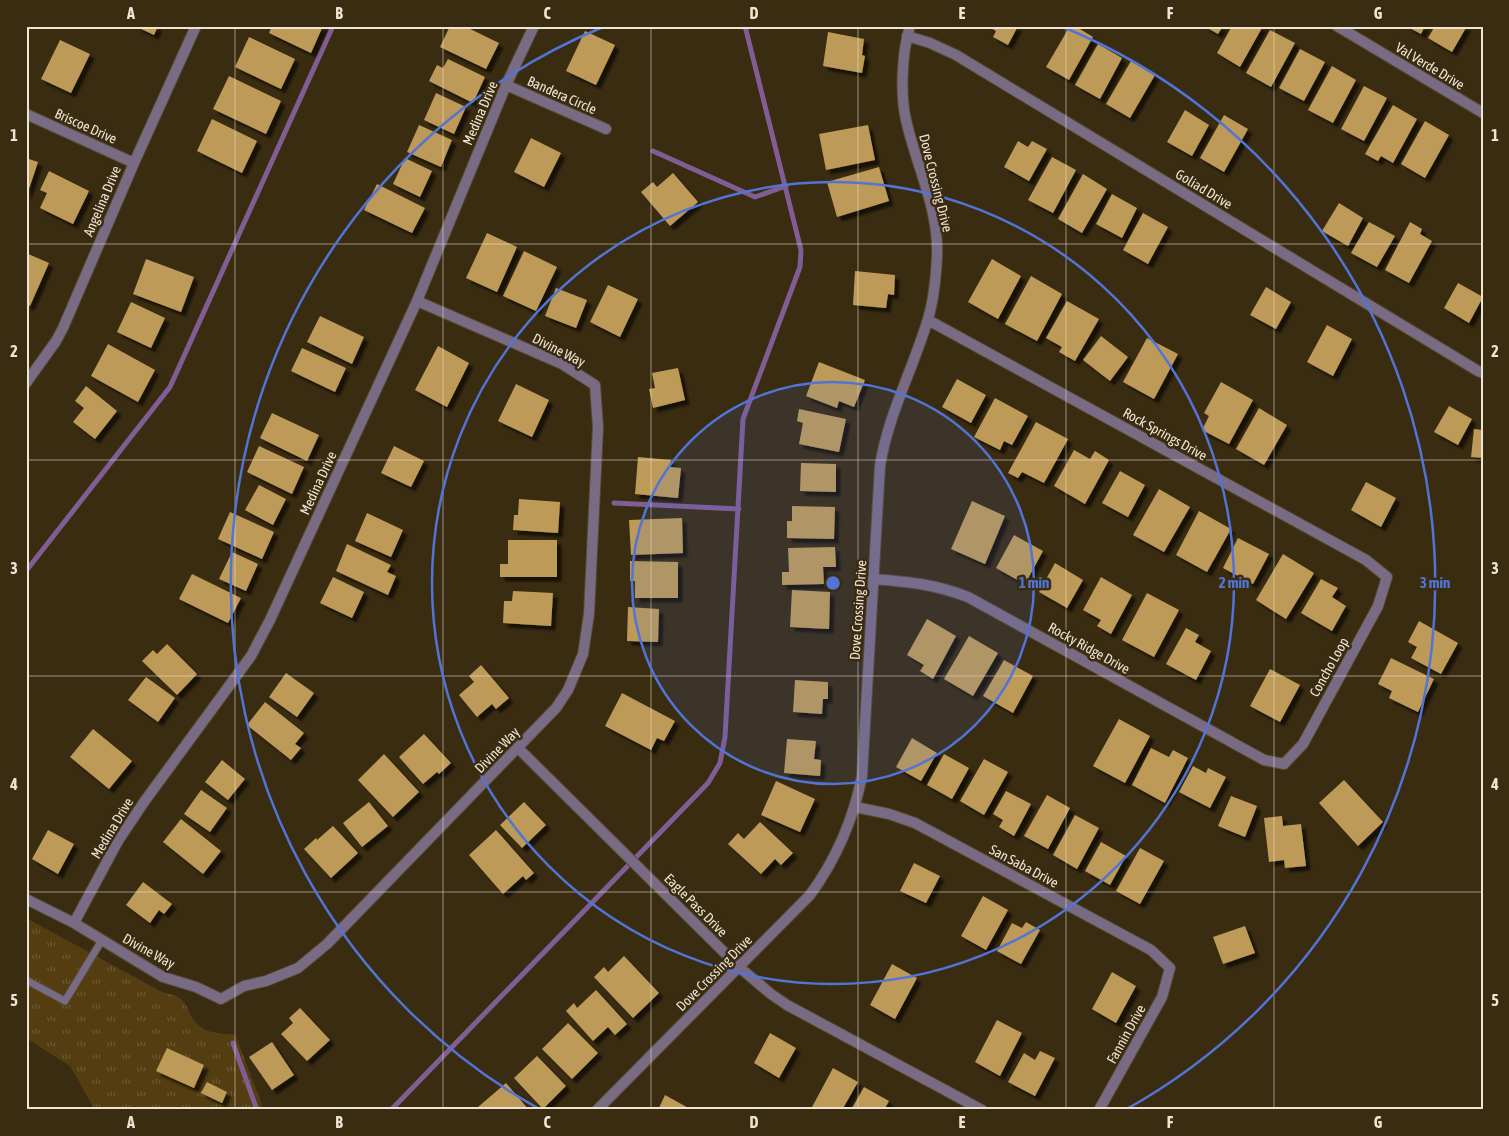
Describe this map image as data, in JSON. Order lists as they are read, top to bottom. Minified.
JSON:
{"streets":{"street":["Val Verde Drive","Bandera Circle","Medina Drive","Briscoe Drive","Dove Crossing Drive","Goliad Drive","Angelina Drive","Divine Way","Rock Springs Drive","Rocky Ridge Drive","Concho Loop","San Saba Drive","Eagle Pass Drive","Fannin Drive"]},"crossings":[["Bandera Circle","Medina Drive"],["Medina Drive","Divine Way"],["Briscoe Drive","Angelina Drive"],["Dove Crossing Drive","Goliad Drive"],["Dove Crossing Drive","Rock Springs Drive"],["Dove Crossing Drive","Rocky Ridge Drive"],["Dove Crossing Drive","San Saba Drive"],["Dove Crossing Drive","Eagle Pass Drive"],["Divine Way","Eagle Pass Drive"],["Rock Springs Drive","Concho Loop"],["Rocky Ridge Drive","Concho Loop"],["San Saba Drive","Fannin Drive"]],"grid":{"columns":["A","B","C","D","E","F","G"],"rows":["1","2","3","4","5"]},"rings":["1 min","2 min","3 min"]}
